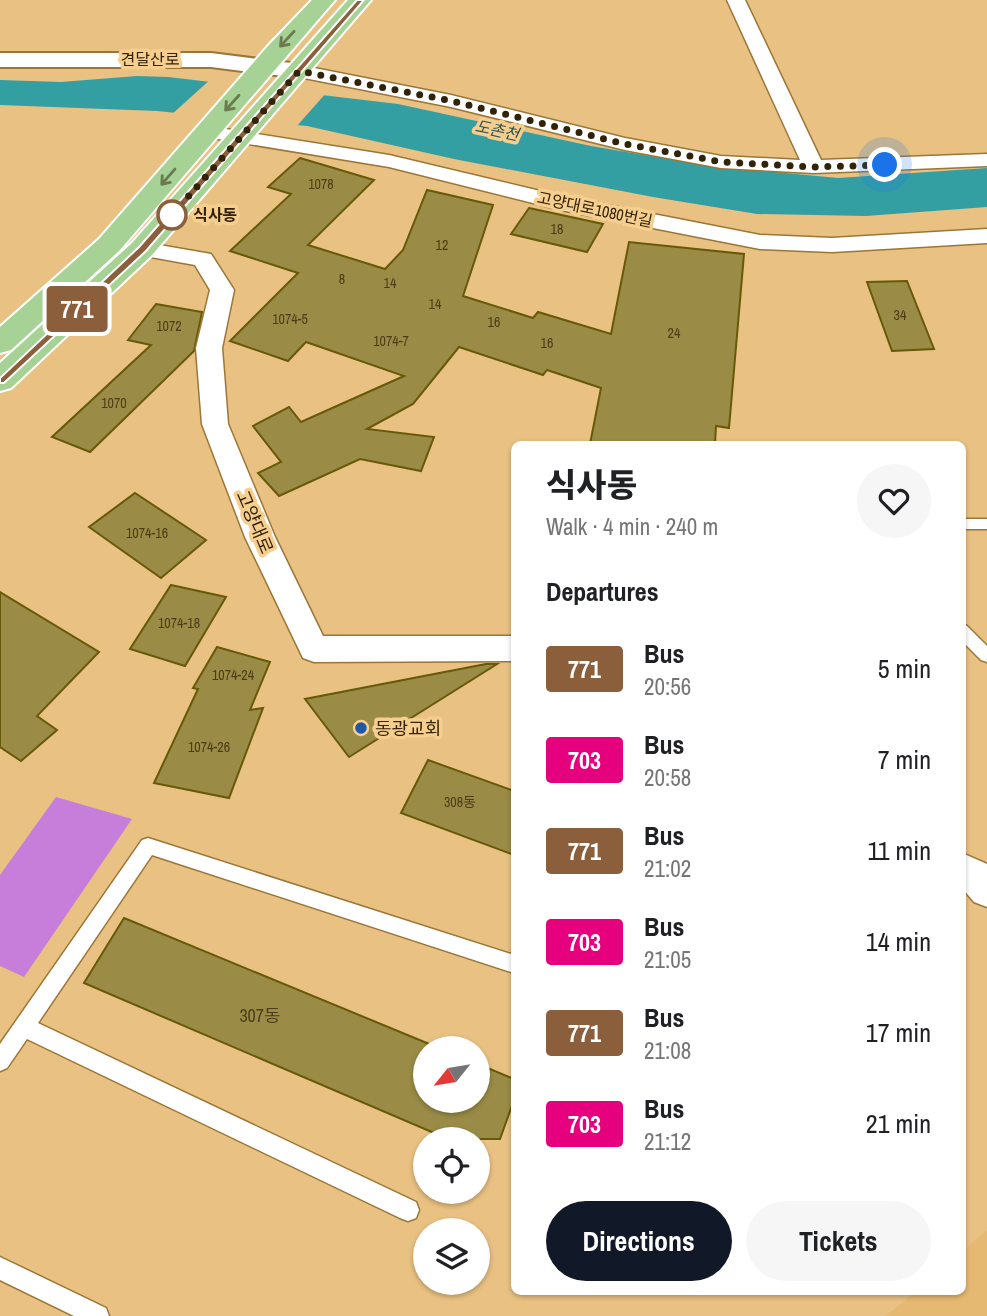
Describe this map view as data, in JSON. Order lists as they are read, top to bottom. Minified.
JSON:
{"streets":{"street":["견달산로","고양대로1080번길","고양대로"]},"water":["도촌천"],"places":["식사동","동광교회"],"lines":["bus line 771"],"house_numbers":["1078","18","12","8","14","14","34","1074-5","16","1072","24","1074-7","16","1070","1074-16","1074-18","1074-24","1074-26","308동","307동"],"north":"bottom left","page":{"on_map":"771","heading":[["식사동","Walk · 4 min · 240 m"],"Departures"],"list":[{"mark":"771","name":"Bus","note":"20:56","value":"5 min"},{"mark":"703","name":"Bus","note":"20:58","value":"7 min"},{"mark":"771","name":"Bus","note":"21:02","value":"11 min"},{"mark":"703","name":"Bus","note":"21:05","value":"14 min"},{"mark":"771","name":"Bus","note":"21:08","value":"17 min"},{"mark":"703","name":"Bus","note":"21:12","value":"21 min"}],"buttons":["Directions","Tickets"]}}
